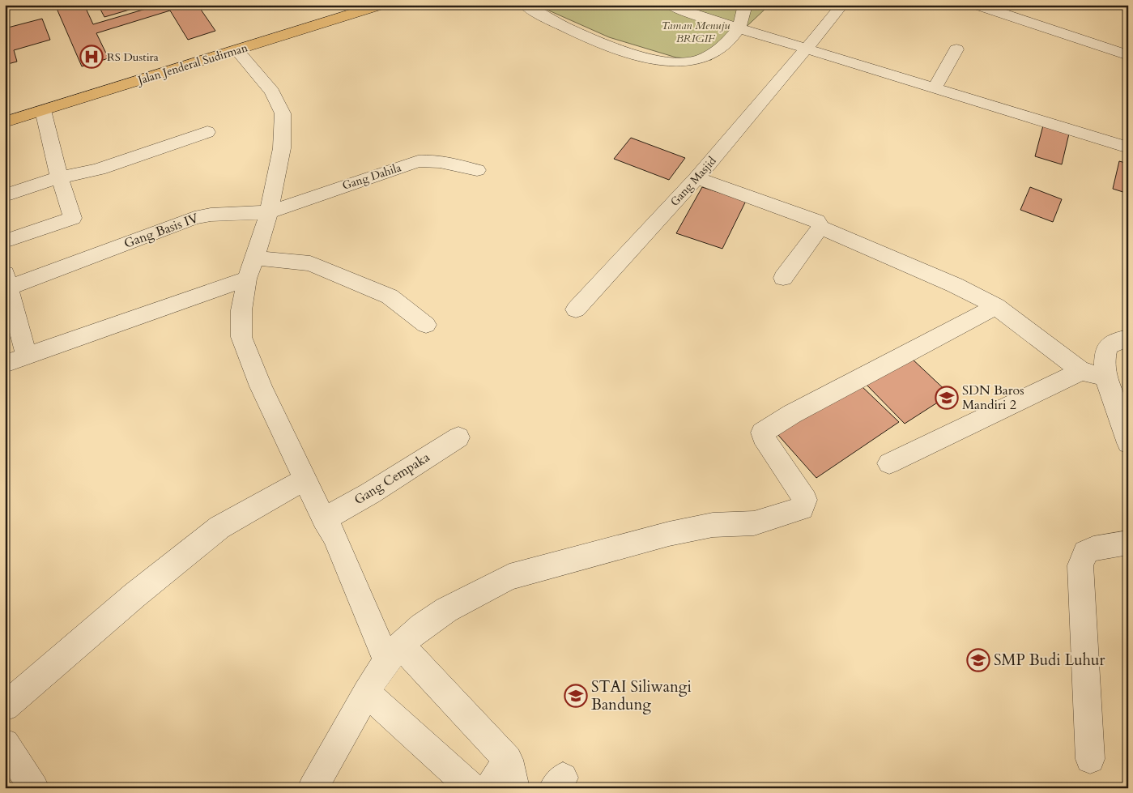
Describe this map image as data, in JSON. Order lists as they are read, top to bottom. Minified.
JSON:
{"streets":{"main road":["Jalan Jenderal Sudirman"],"street":["Gang Dahila","Gang Masjid","Gang Basis IV","Gang Cempaka"]},"crossings":[["Gang Dahila","Gang Basis IV"]],"parks":["Taman Menuju BRIGIF"],"places":{"hospital":["RS Dustira"],"school or university":["SDN Baros Mandiri 2","SMP Budi Luhur","STAI Siliwangi Bandung"]}}
